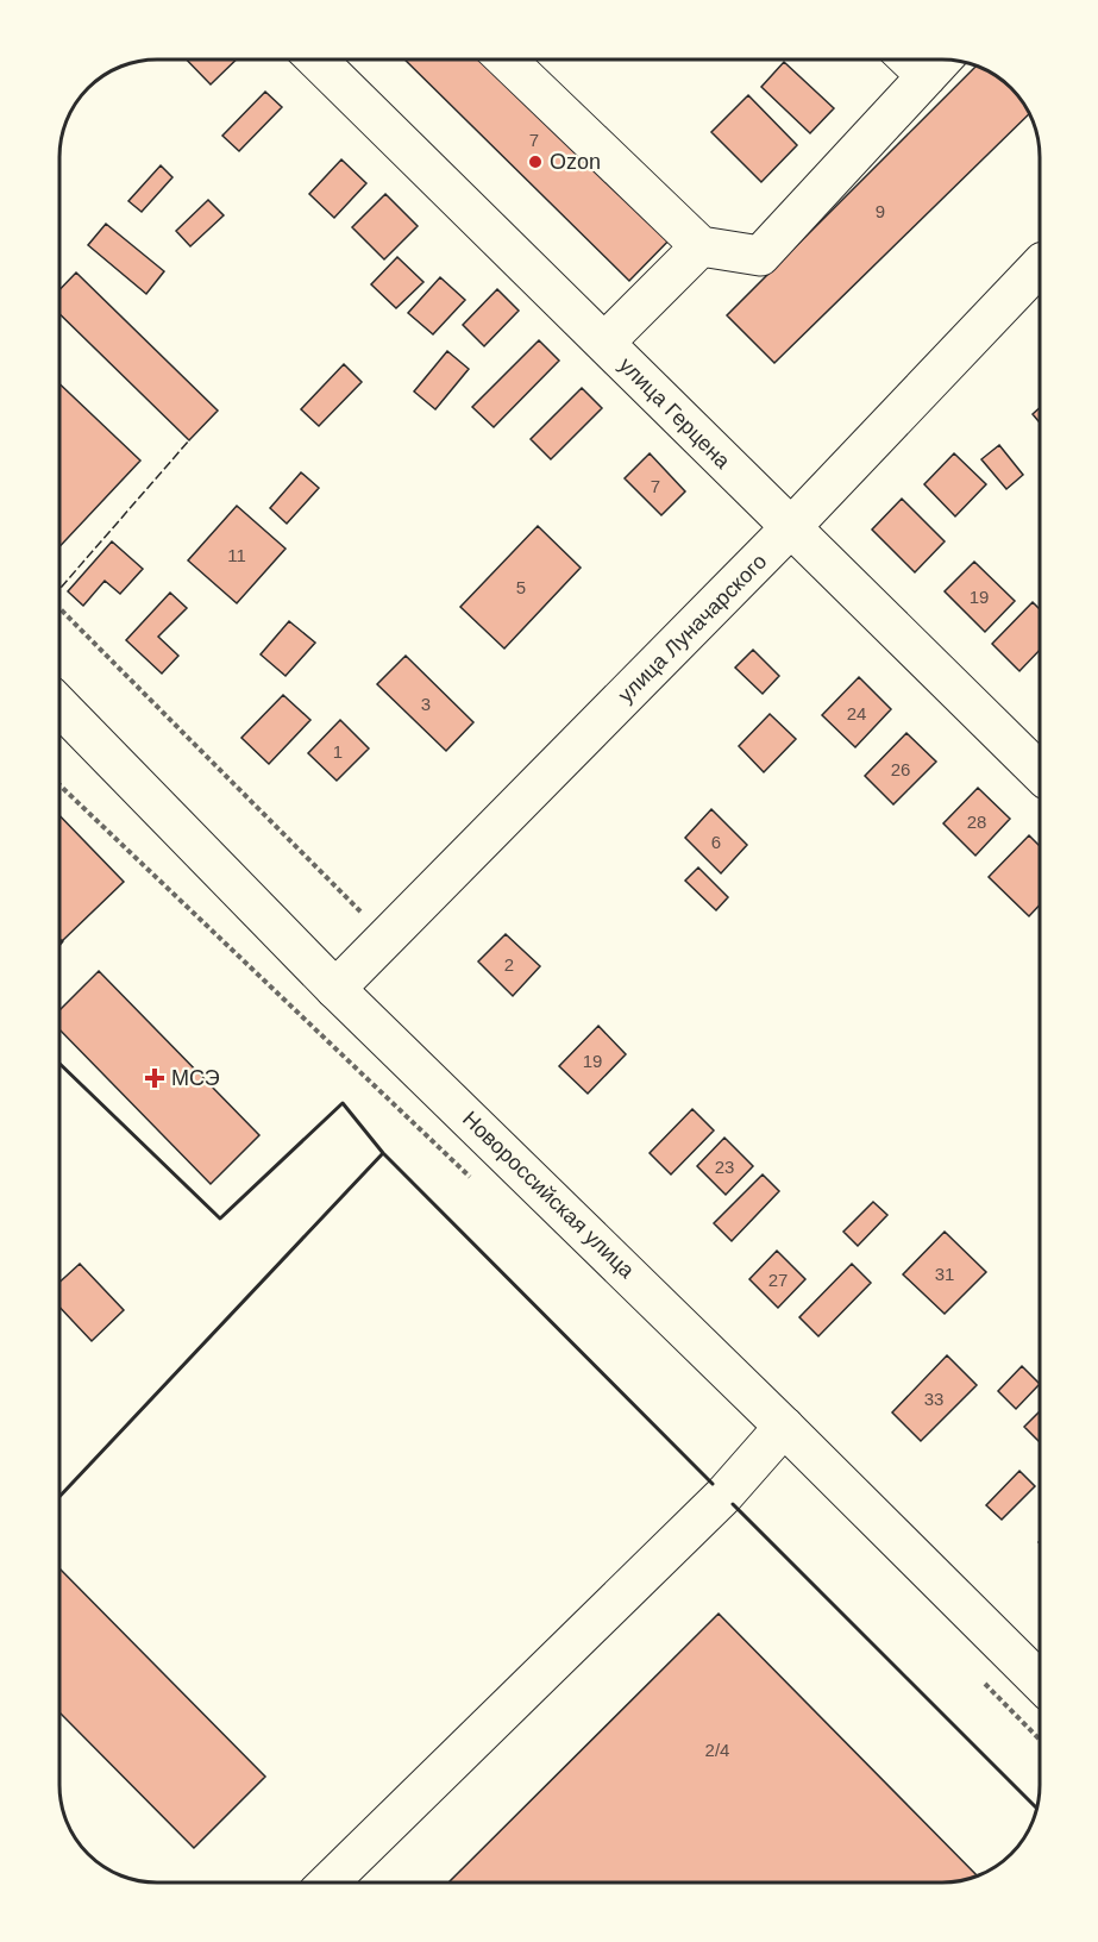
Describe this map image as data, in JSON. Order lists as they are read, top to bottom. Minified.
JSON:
{"streets":{"street":["улица Герцена","улица Луначарского","Новороссийская улица"]},"crossings":[["улица Герцена","улица Луначарского"],["улица Луначарского","Новороссийская улица"]],"places":{"other":["Ozon"],"health":["МСЭ"]},"house_numbers":["7","9","7","11","5","19","3","24","1","26","28","6","2","19","23","31","27","33","2/4"]}
